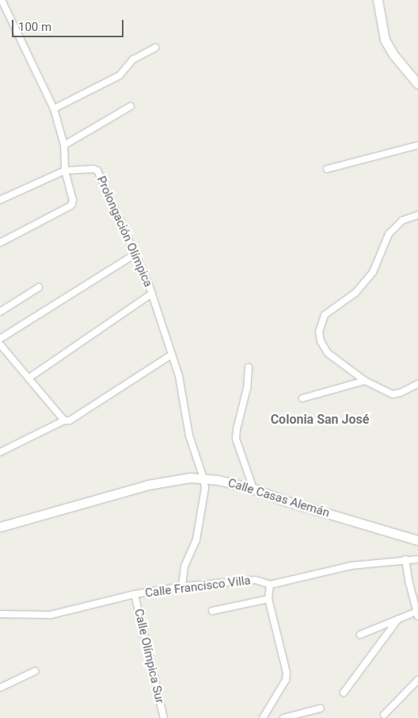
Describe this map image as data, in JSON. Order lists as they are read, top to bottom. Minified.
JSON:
{"streets":{"street":["Prolongación Olímpica","Calle Casas Alemán","Calle Francisco Villa","Calle Olímpica Sur"]},"crossings":[["Prolongación Olímpica","Calle Casas Alemán"],["Prolongación Olímpica","Calle Francisco Villa"],["Calle Francisco Villa","Calle Olímpica Sur"]],"districts":["Colonia San José"],"scale_bar":"100 m"}
